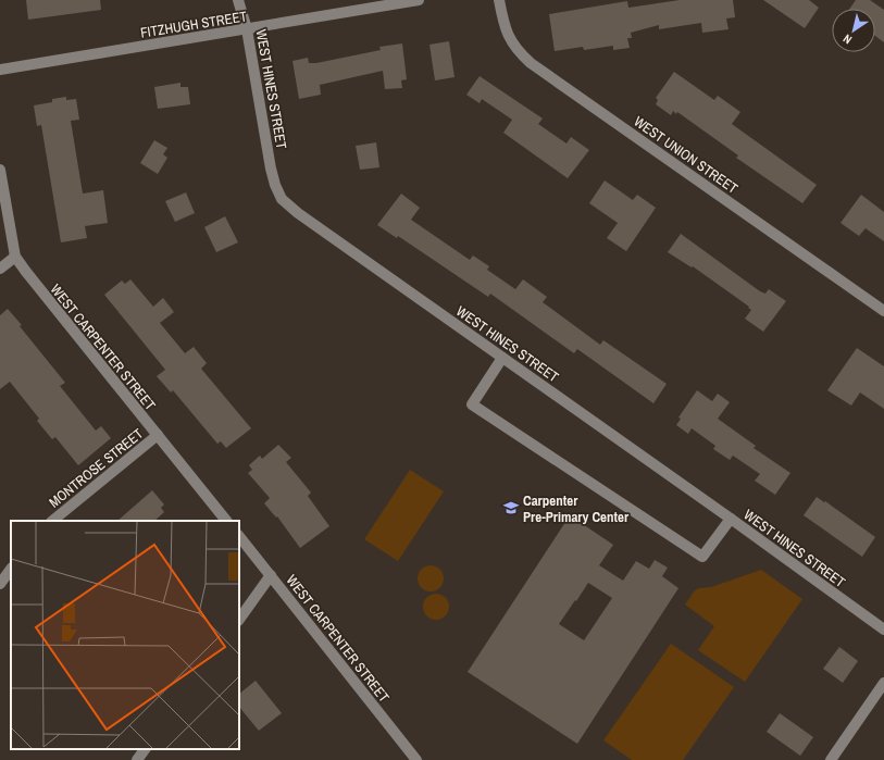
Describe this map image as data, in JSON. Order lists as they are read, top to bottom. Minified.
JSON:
{"streets":{"street":["FITZHUGH STREET","WEST HINES STREET","WEST UNION STREET","WEST CARPENTER STREET","MONTROSE STREET"]},"crossings":[["FITZHUGH STREET","WEST HINES STREET"],["WEST CARPENTER STREET","MONTROSE STREET"]],"places":{"school or university":["Carpenter Pre-Primary Center"]},"north":"bottom left"}
